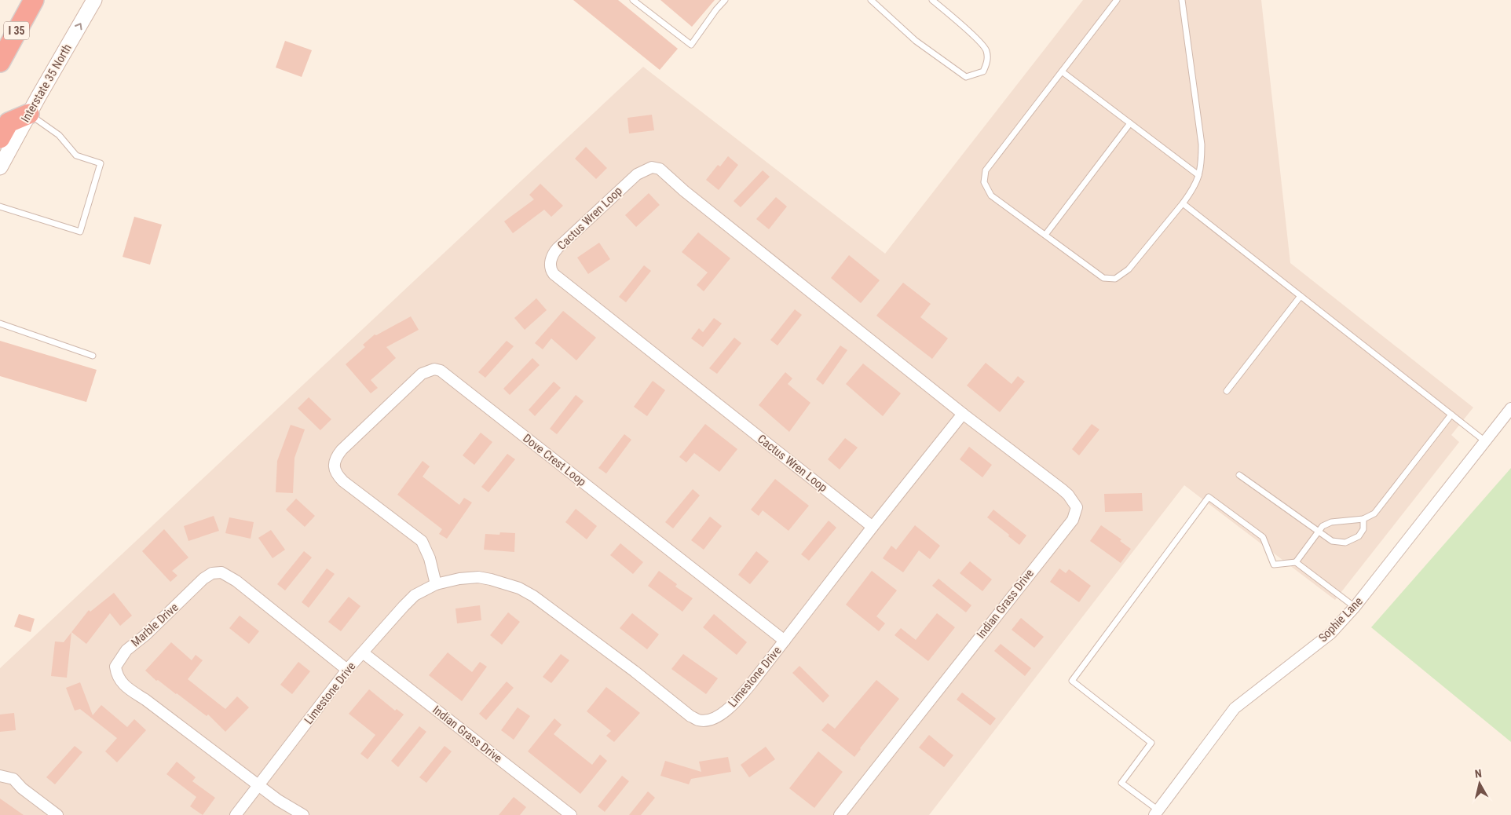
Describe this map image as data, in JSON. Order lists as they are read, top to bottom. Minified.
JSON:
{"streets":{"highway":["I 35"],"main road":["Interstate 35 North"],"street":["Cactus Wren Loop","Dove Crest Loop","Indian Grass Drive","Sophie Lane","Marble Drive","Limestone Drive"]},"crossings":[["Cactus Wren Loop","Indian Grass Drive"],["Cactus Wren Loop","Limestone Drive"],["Dove Crest Loop","Limestone Drive"],["Indian Grass Drive","Limestone Drive"],["Marble Drive","Limestone Drive"]],"one_way":["Interstate 35 North"],"north":"top"}
